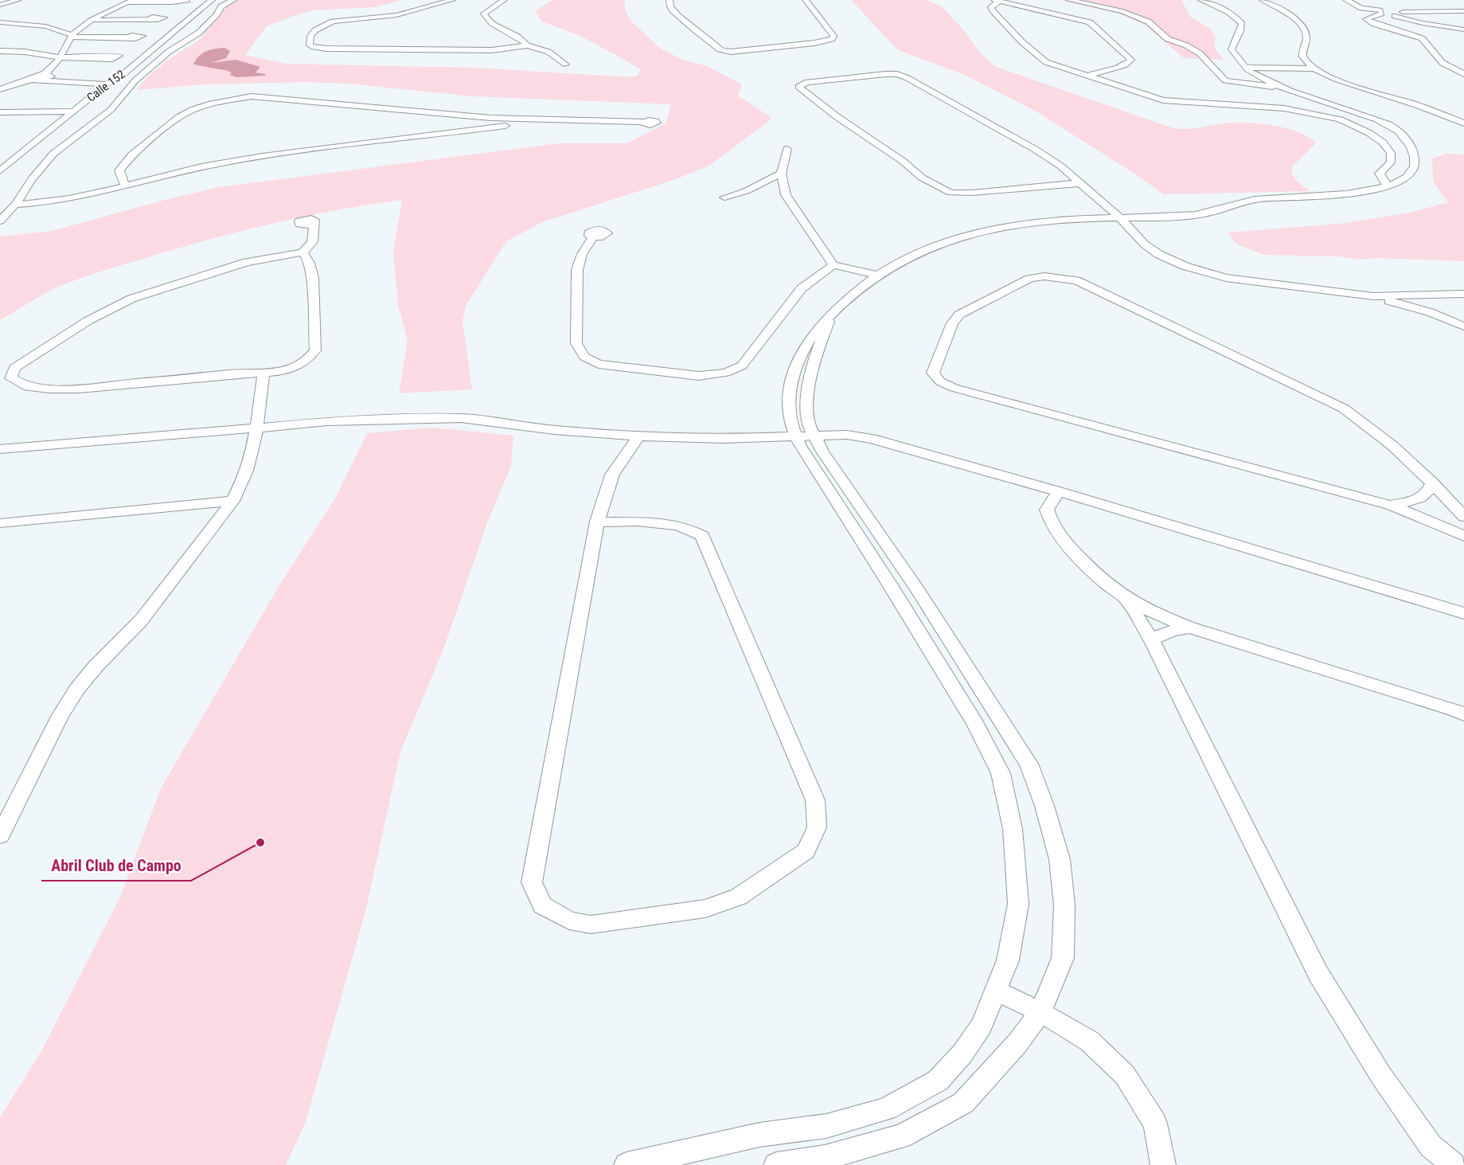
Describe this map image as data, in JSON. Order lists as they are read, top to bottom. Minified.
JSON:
{"streets":{"street":["Calle 152"]},"places":["Abril Club de Campo"]}
